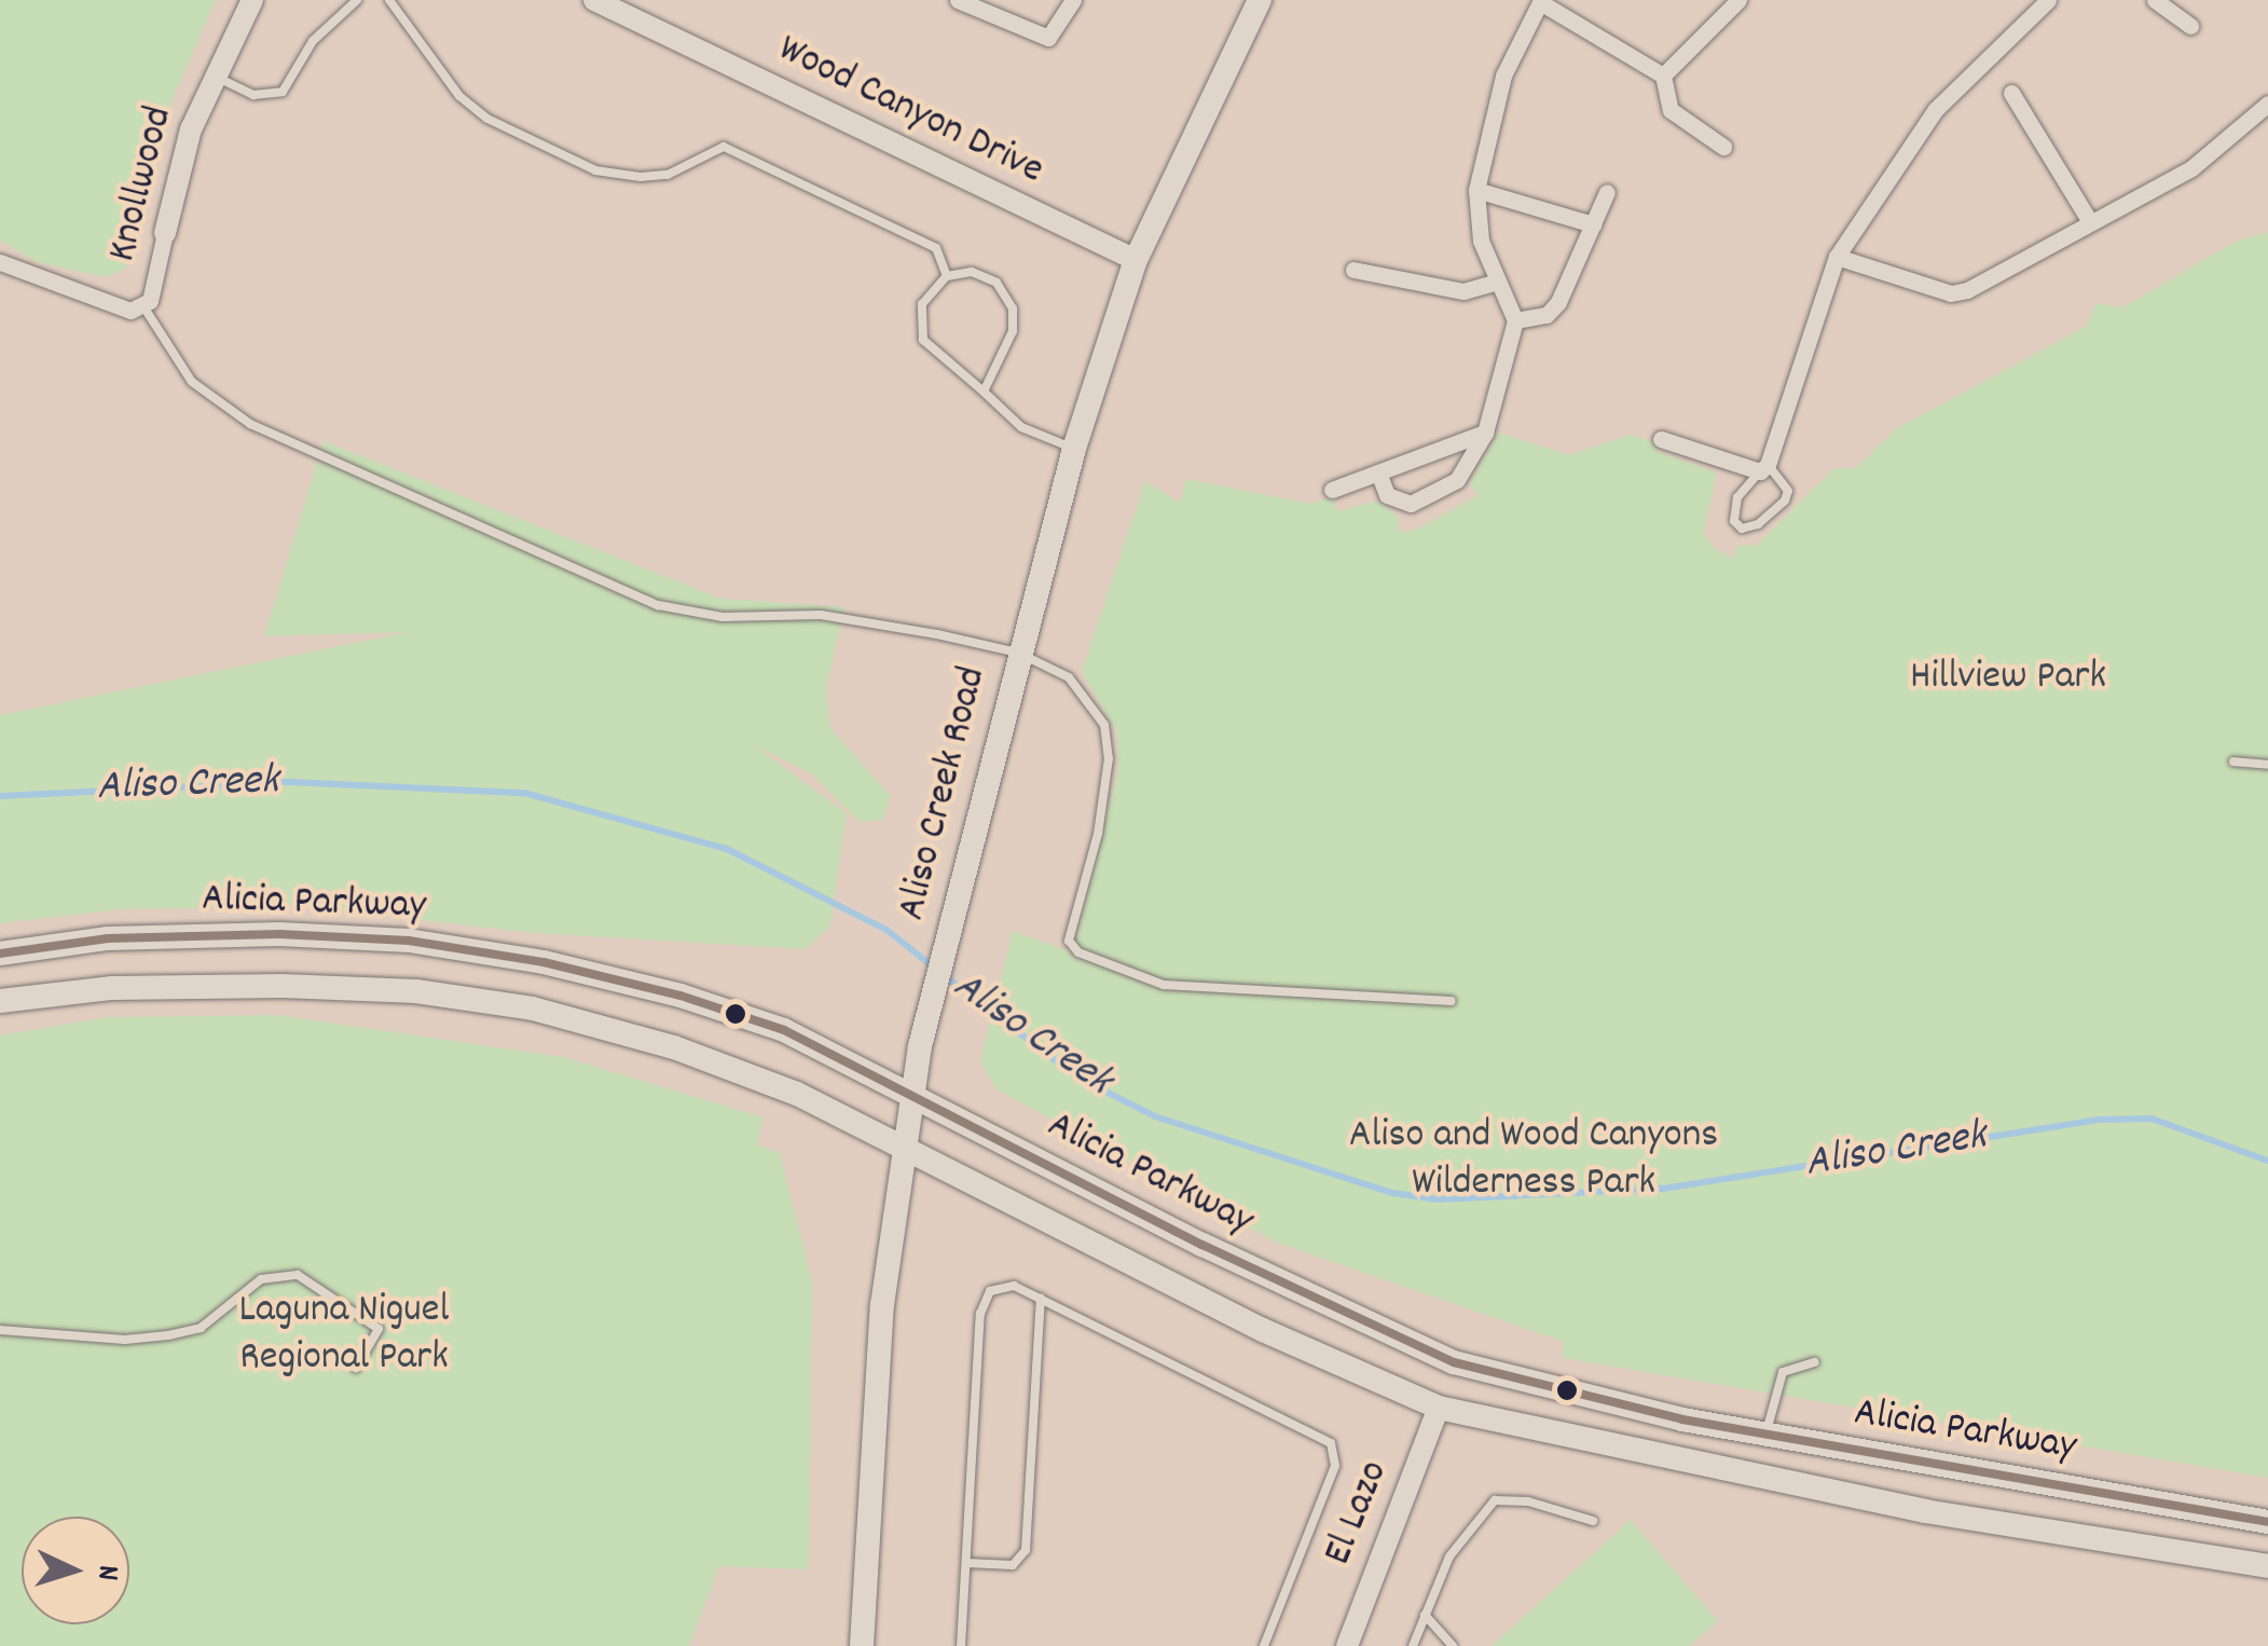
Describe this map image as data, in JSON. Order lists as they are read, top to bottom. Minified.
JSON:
{"streets":{"main road":["Wood Canyon Drive","Knollwood","Aliso Creek Road","Alicia Parkway","El Lazo"]},"crossings":[["Wood Canyon Drive","Aliso Creek Road"],["Aliso Creek Road","Alicia Parkway"],["Alicia Parkway","El Lazo"]],"water":["Aliso Creek"],"parks":["Hillview Park","Aliso and Wood Canyons Wilderness Park","Laguna Niguel Regional Park"],"north":"right"}
